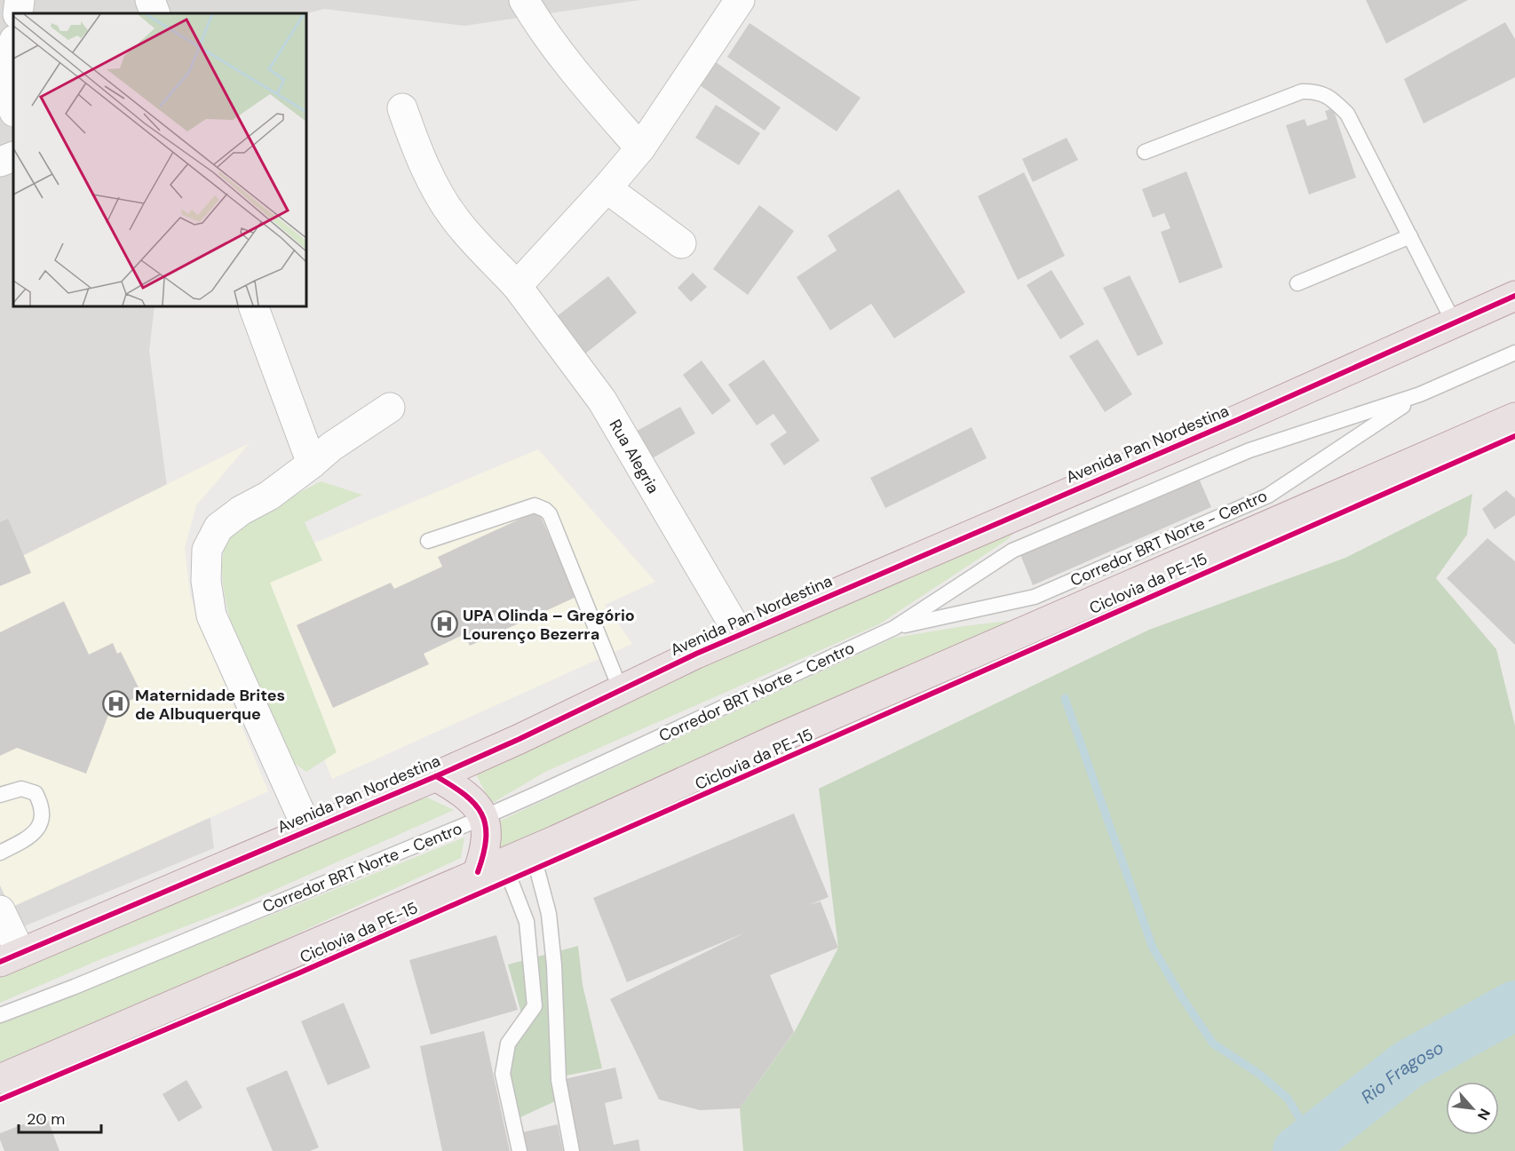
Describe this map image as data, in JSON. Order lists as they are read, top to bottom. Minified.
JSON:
{"streets":{"highway":["Avenida Pan Nordestina"],"street":["Rua Alegria"],"lane":["Corredor BRT Norte - Centro"],"cycle path":["Ciclovia da PE-15"]},"crossings":[["Avenida Pan Nordestina","Rua Alegria"]],"water":["Rio Fragoso"],"places":{"hospital":["UPA Olinda – Gregório Lourenço Bezerra","Maternidade Brites de Albuquerque"]},"scale_bar":"20 m","north":"bottom right"}
